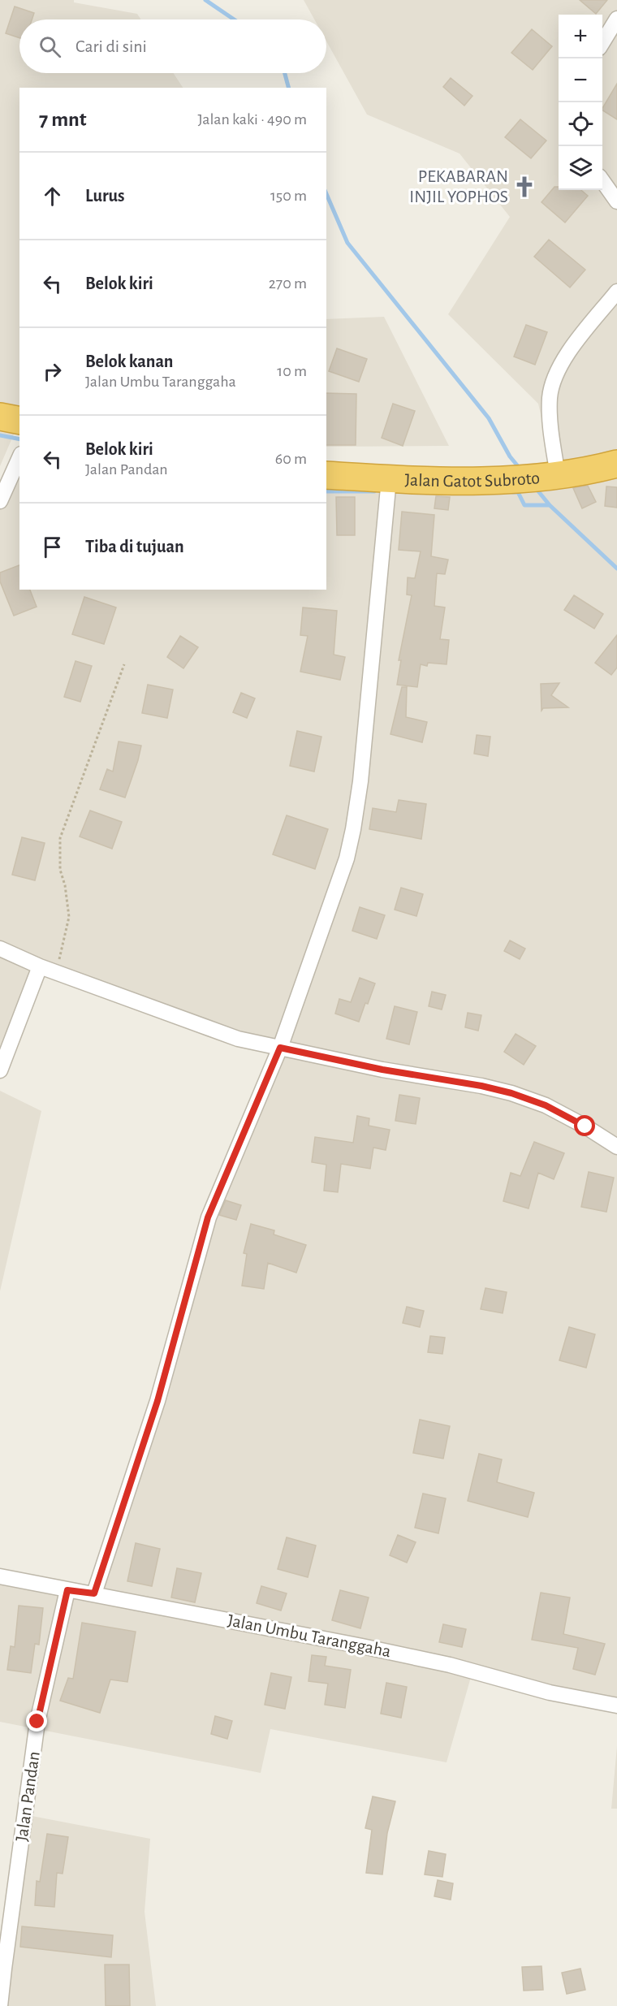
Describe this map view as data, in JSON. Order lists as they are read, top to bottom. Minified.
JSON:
{"streets":{"highway":["Jalan Gatot Subroto"],"street":["Jalan Umbu Taranggaha","Jalan Pandan"]},"crossings":[["Jalan Umbu Taranggaha","Jalan Pandan"]],"places":{"church":["PEKABARAN INJIL YOPHOS"]},"page":{"map_buttons":["+","−"],"search":"Cari di sini","heading":["7 mnt","Jalan kaki · 490 m"],"list":[["Lurus","150 m"],["Belok kiri","270 m"],["Belok kanan","Jalan Umbu Taranggaha","10 m"],["Belok kiri","Jalan Pandan","60 m"],"Tiba di tujuan"]}}
